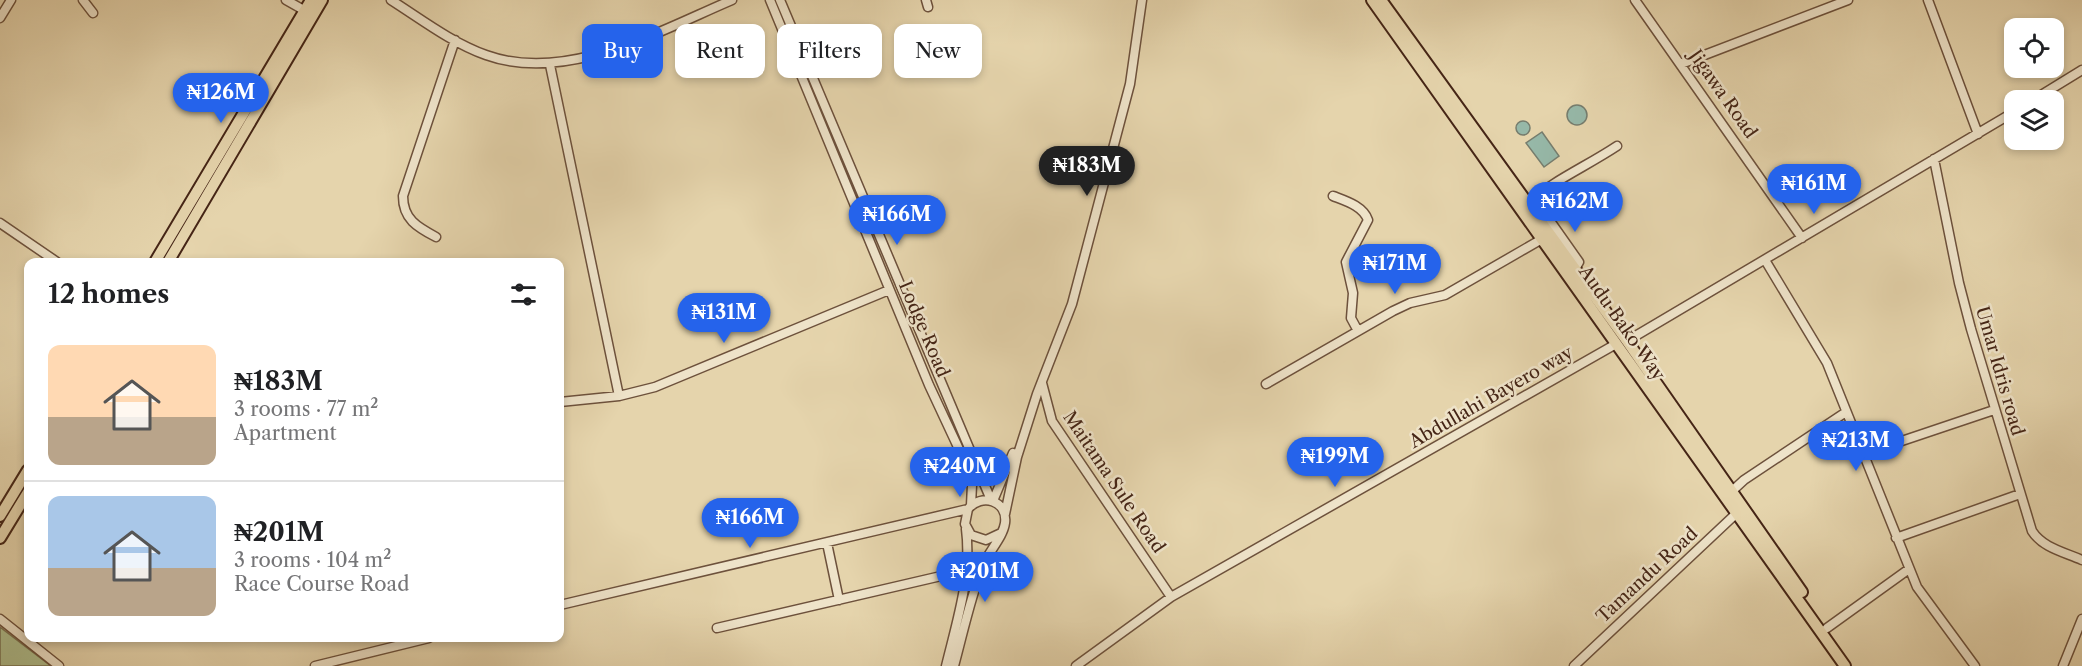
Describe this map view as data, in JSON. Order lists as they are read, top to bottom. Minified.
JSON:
{"streets":{"main road":["Audu Bako Way"],"street":["Jigawa Road","Lodge Road","Umar Idris road","Abdullahi Bayero way","Maitama Sule Road","Tamandu Road"]},"crossings":[["Jigawa Road","Abdullahi Bayero way"],["Audu Bako Way","Abdullahi Bayero way"],["Audu Bako Way","Tamandu Road"],["Umar Idris road","Abdullahi Bayero way"],["Abdullahi Bayero way","Maitama Sule Road"]],"page":{"chip":["Buy","Rent","Filters","New"],"price":["₦126M","₦183M","₦161M","₦162M","₦166M","₦171M","₦131M","₦213M","₦199M","₦240M","₦166M","₦201M"],"heading":"12 homes","list":[{"name":"₦183M","note":"3 rooms · 77 m² · Apartment"},{"name":"₦201M","note":"3 rooms · 104 m² · Race Course Road"}]}}
